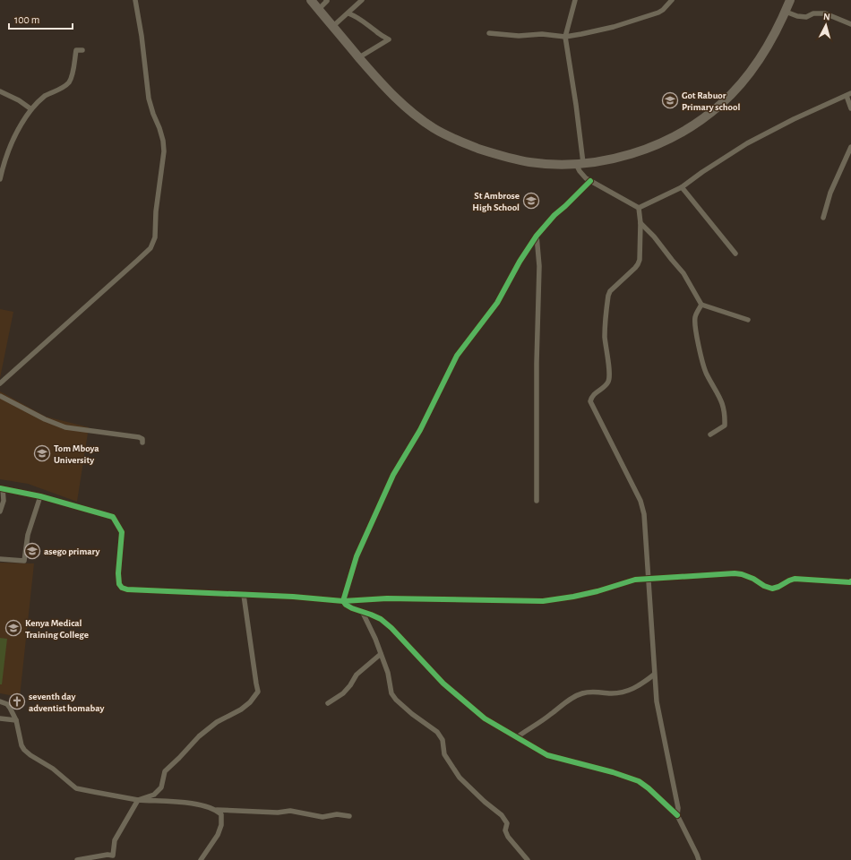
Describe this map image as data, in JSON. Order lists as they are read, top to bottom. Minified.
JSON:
{"places":{"school or university":["Got Rabuor Primary school","St Ambrose High School","Tom Mboya University","asego primary","Kenya Medical Training College"],"church":["seventh day adventist homabay"]},"scale_bar":"100 m","north":"top"}
